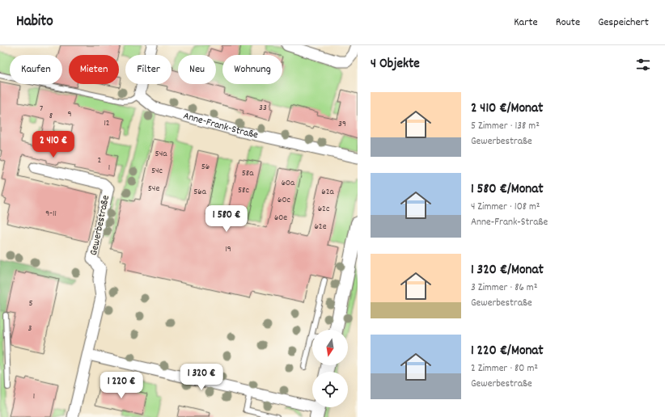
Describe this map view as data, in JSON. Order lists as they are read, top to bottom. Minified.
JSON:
{"streets":{"street":["Anne-Frank-Straße","Gewerbestraße"]},"house_numbers":["33","7","9","8","12","39","54a","2","56","1","54c","58a","60a","54e","58c","56a","62a","60c","62c","9-11","60e","62e","19","5","3","1"],"north":"bottom","page":{"header":"Habito","nav":["Karte","Route","Gespeichert"],"heading":"4 Objekte","chip":["Kaufen","Mieten","Filter","Neu","Wohnung"],"list":[{"name":"2 410 €/Monat","note":"5 Zimmer · 138 m² · Gewerbestraße"},{"name":"1 580 €/Monat","note":"4 Zimmer · 108 m² · Anne-Frank-Straße"},{"name":"1 320 €/Monat","note":"3 Zimmer · 86 m² · Gewerbestraße"},{"name":"1 220 €/Monat","note":"2 Zimmer · 80 m² · Gewerbestraße"}],"price":["2 410 €","1 580 €","1 320 €","1 220 €"]}}
